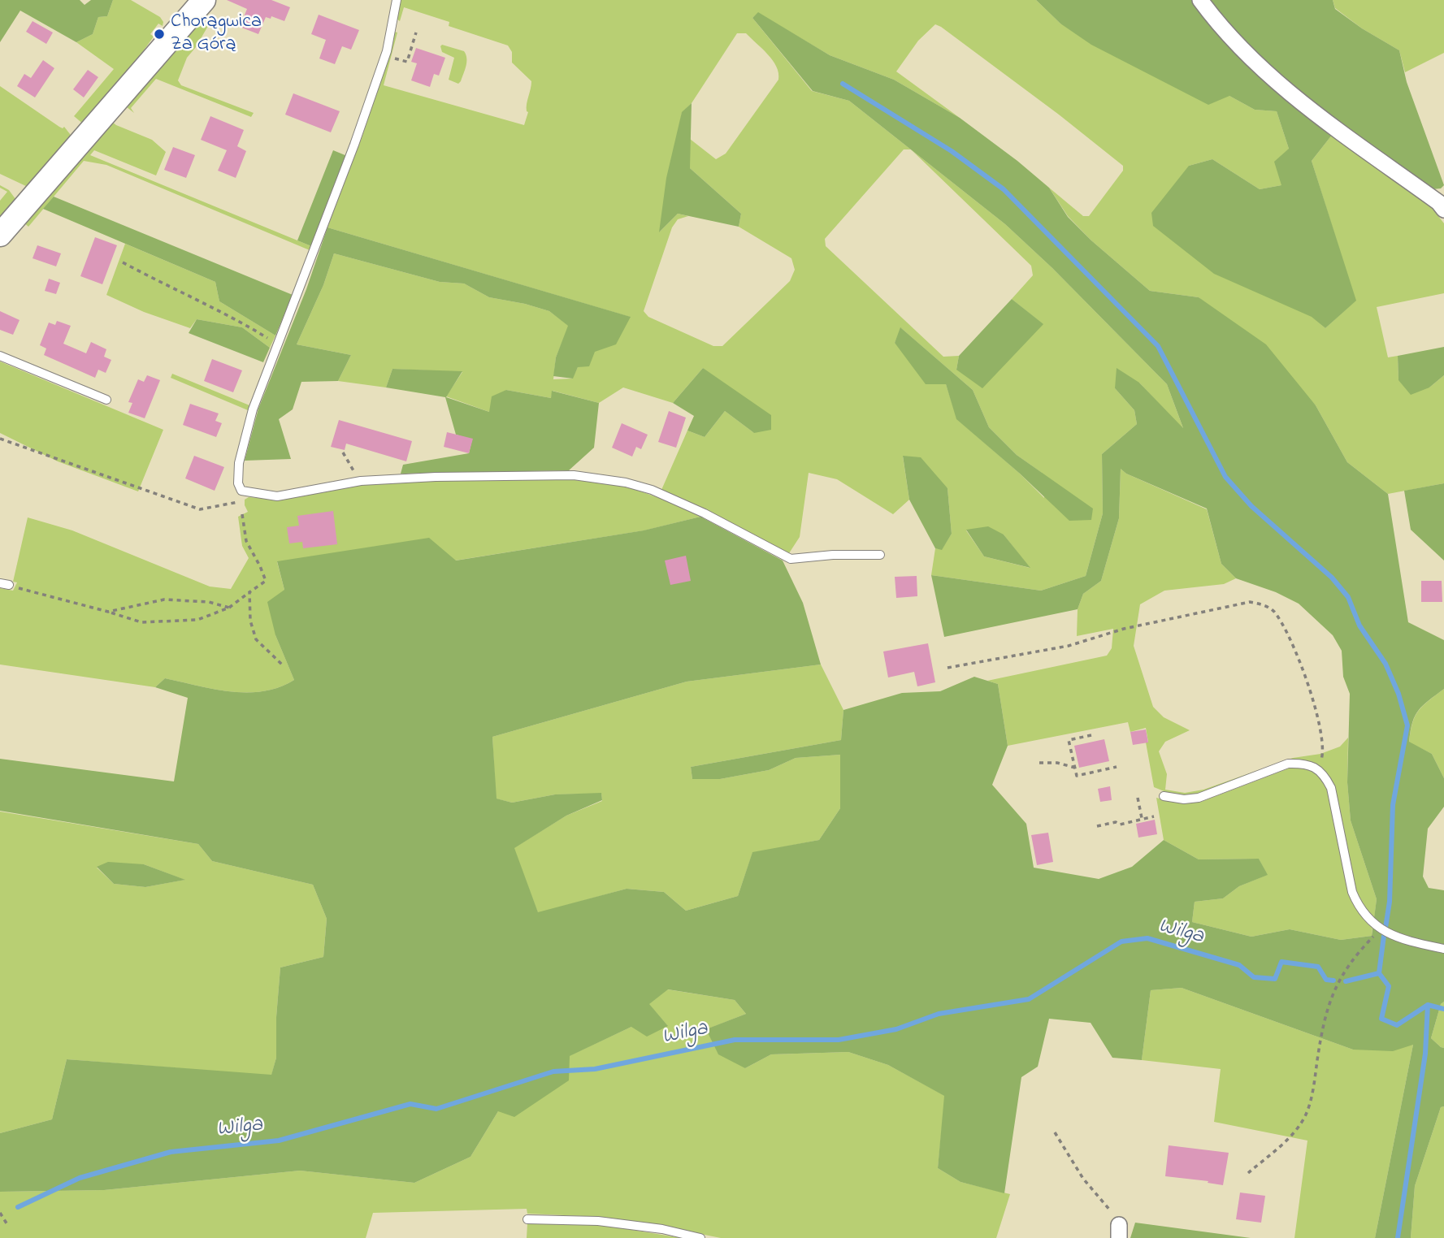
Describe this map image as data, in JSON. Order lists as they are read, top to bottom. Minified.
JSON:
{"water":["Wilga"],"places":["Chorągwica Za Górą"]}
